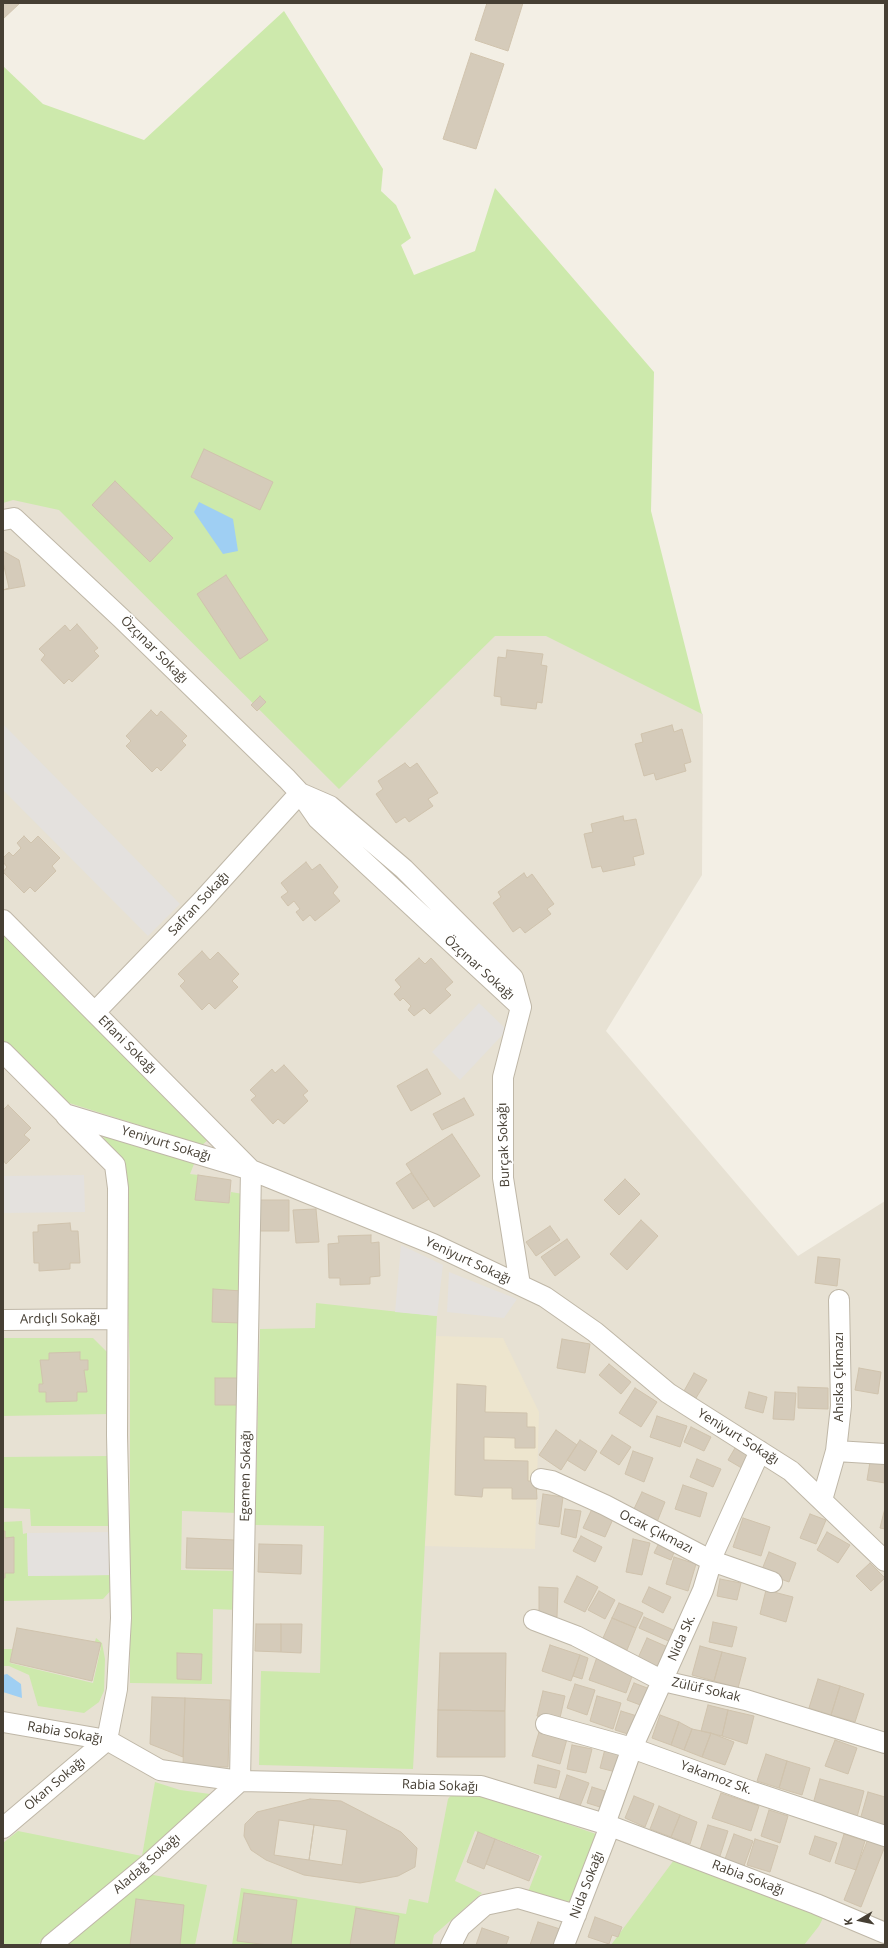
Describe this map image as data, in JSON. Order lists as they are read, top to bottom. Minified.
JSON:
{"streets":{"street":["Özçınar Sokağı","Safran Sokağı","Eflani Sokağı","Yeniyurt Sokağı","Burçak Sokağı","Ardıçlı Sokağı","Ahıska Çıkmazı","Egemen Sokağı","Ocak Çıkmazı","Nida Sk.","Zülüf Sokak","Rabia Sokağı","Yakamoz Sk.","Okan Sokağı","Aladağ Sokağı","Nida Sokağı"]},"crossings":[["Özçınar Sokağı","Safran Sokağı"],["Özçınar Sokağı","Burçak Sokağı"],["Safran Sokağı","Eflani Sokağı"],["Eflani Sokağı","Yeniyurt Sokağı"],["Eflani Sokağı","Egemen Sokağı"],["Yeniyurt Sokağı","Burçak Sokağı"],["Yeniyurt Sokağı","Ahıska Çıkmazı"],["Yeniyurt Sokağı","Egemen Sokağı"],["Yeniyurt Sokağı","Nida Sk."],["Egemen Sokağı","Rabia Sokağı"],["Egemen Sokağı","Aladağ Sokağı"],["Ocak Çıkmazı","Nida Sk."],["Nida Sk.","Zülüf Sokak"],["Nida Sk.","Rabia Sokağı"],["Nida Sk.","Yakamoz Sk."],["Nida Sk.","Nida Sokağı"],["Rabia Sokağı","Okan Sokağı"],["Rabia Sokağı","Aladağ Sokağı"],["Rabia Sokağı","Nida Sokağı"]],"north":"left"}
